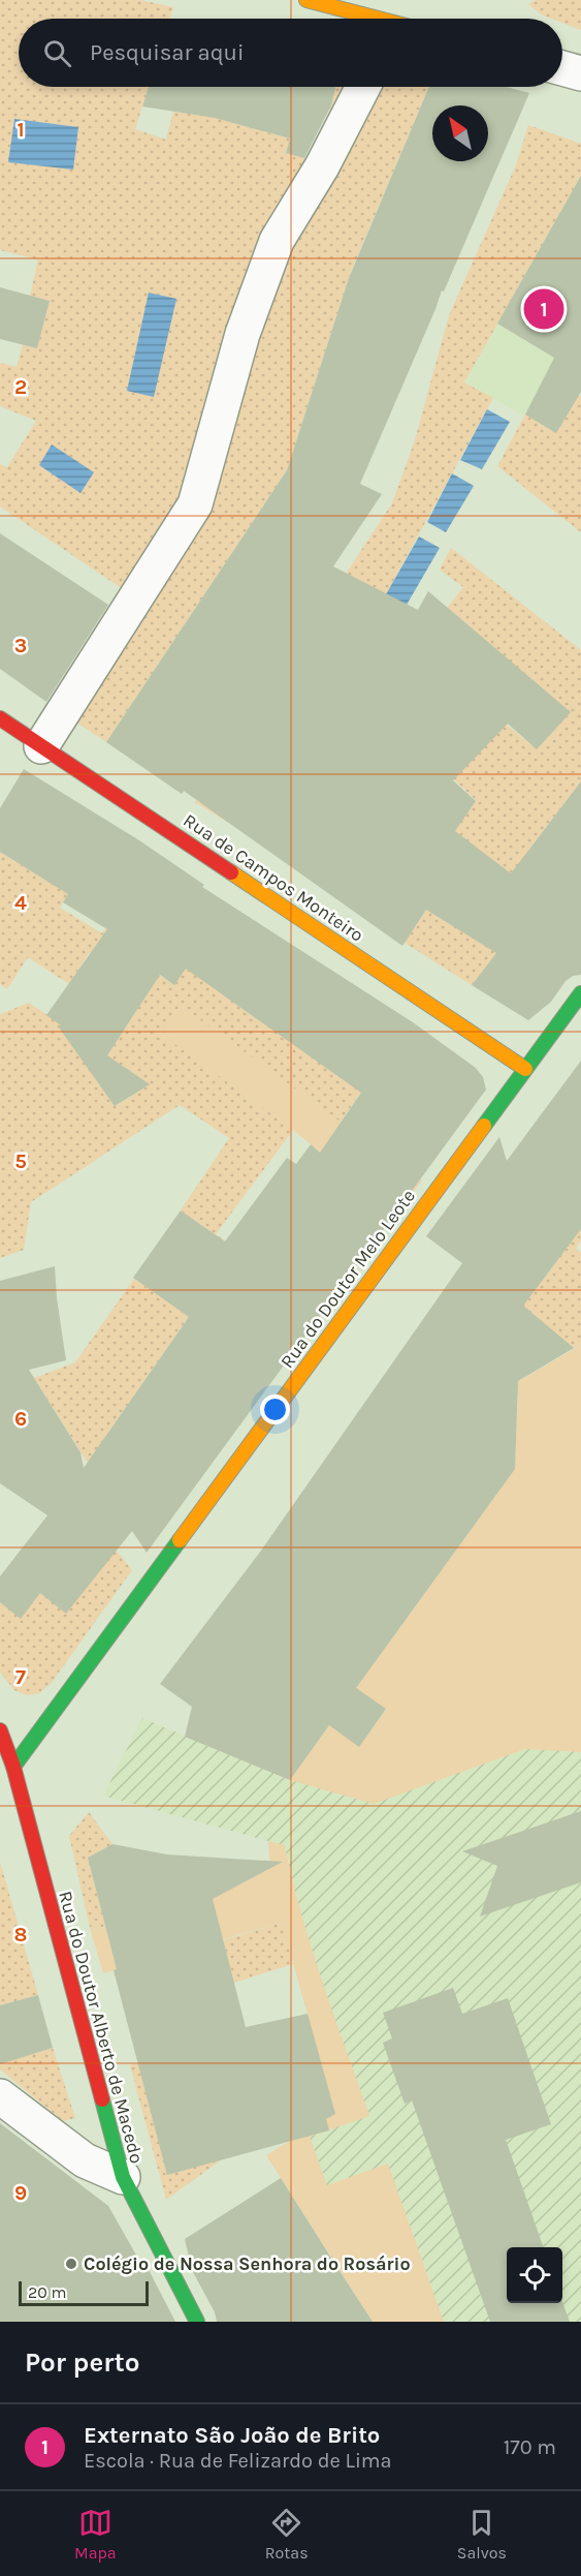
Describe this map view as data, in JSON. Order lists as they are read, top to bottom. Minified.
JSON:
{"streets":{"street":["Rua de Campos Monteiro","Rua do Doutor Melo Leote","Rua do Doutor Alberto de Macedo"]},"crossings":[["Rua de Campos Monteiro","Rua do Doutor Melo Leote"],["Rua do Doutor Melo Leote","Rua do Doutor Alberto de Macedo"]],"places":["Colégio de Nossa Senhora do Rosário"],"scale_bar":"20 m","north":"top left","page":{"search":"Pesquisar aqui","pins":"1","scale":"20 m","heading":"Por perto","list":[{"mark":"1","name":"Externato São João de Brito","note":"Escola · Rua de Felizardo de Lima","value":"170 m"}],"nav":["Mapa","Rotas","Salvos"]},"grid":{"rows":["1","2","3","4","5","6","7","8","9"]}}
